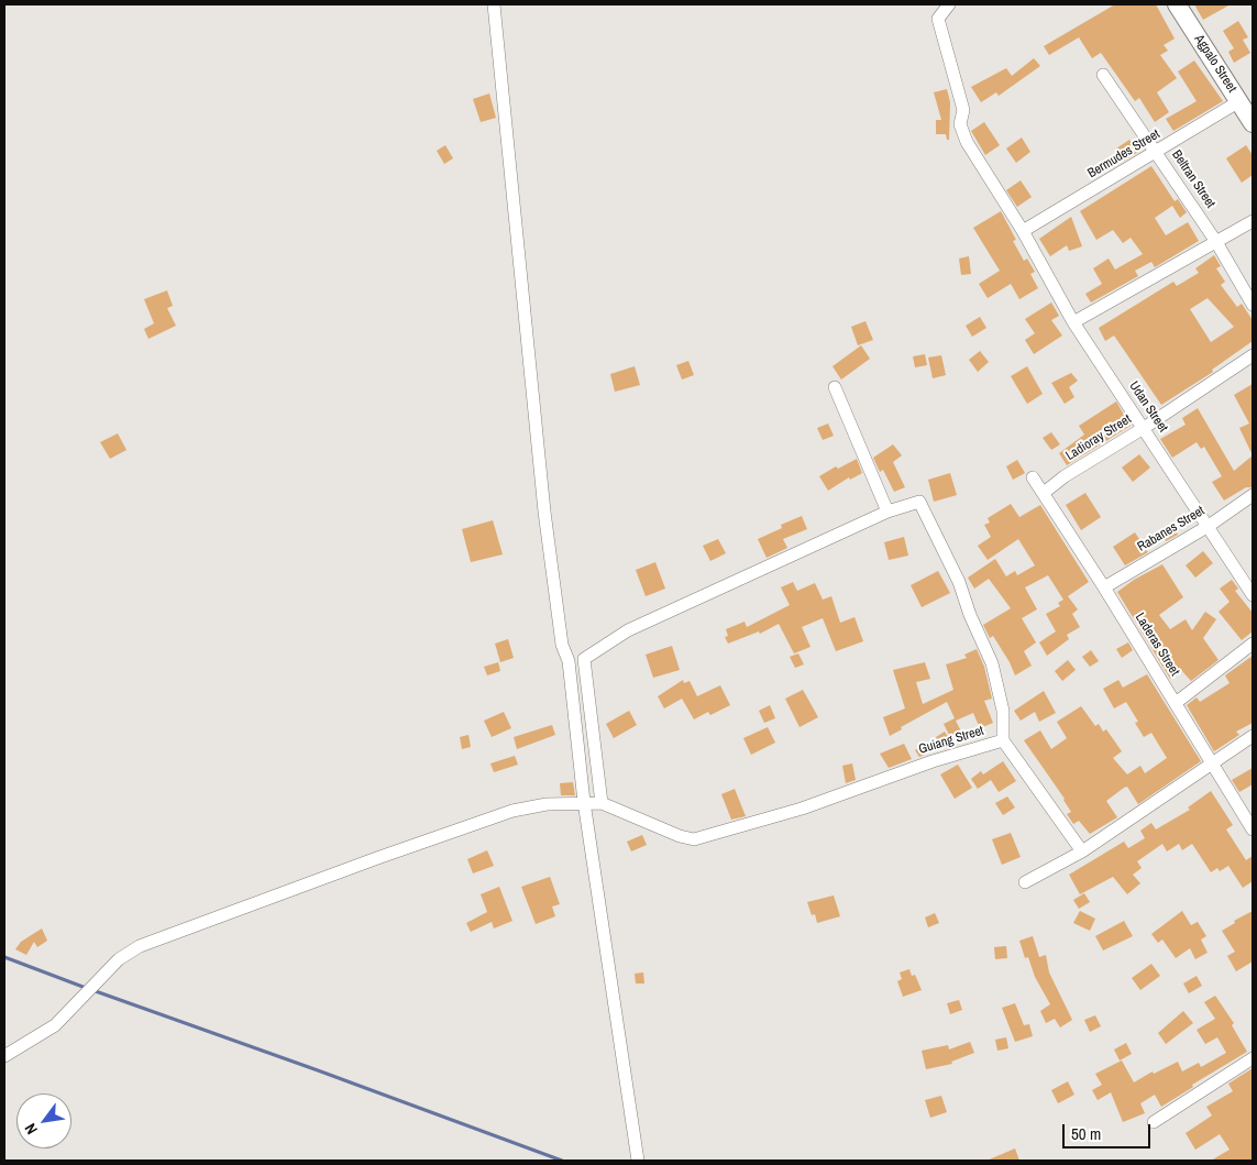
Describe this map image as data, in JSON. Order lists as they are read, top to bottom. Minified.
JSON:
{"streets":{"street":["Agpalo Street","Bermudes Street","Beltran Street","Udan Street","Ladioray Street","Rabanes Street","Laderas Street","Guiang Street"]},"crossings":[["Agpalo Street","Bermudes Street"],["Bermudes Street","Beltran Street"],["Bermudes Street","Udan Street"],["Udan Street","Ladioray Street"],["Udan Street","Rabanes Street"],["Ladioray Street","Laderas Street"],["Rabanes Street","Laderas Street"]],"scale_bar":"50 m","north":"bottom left"}
